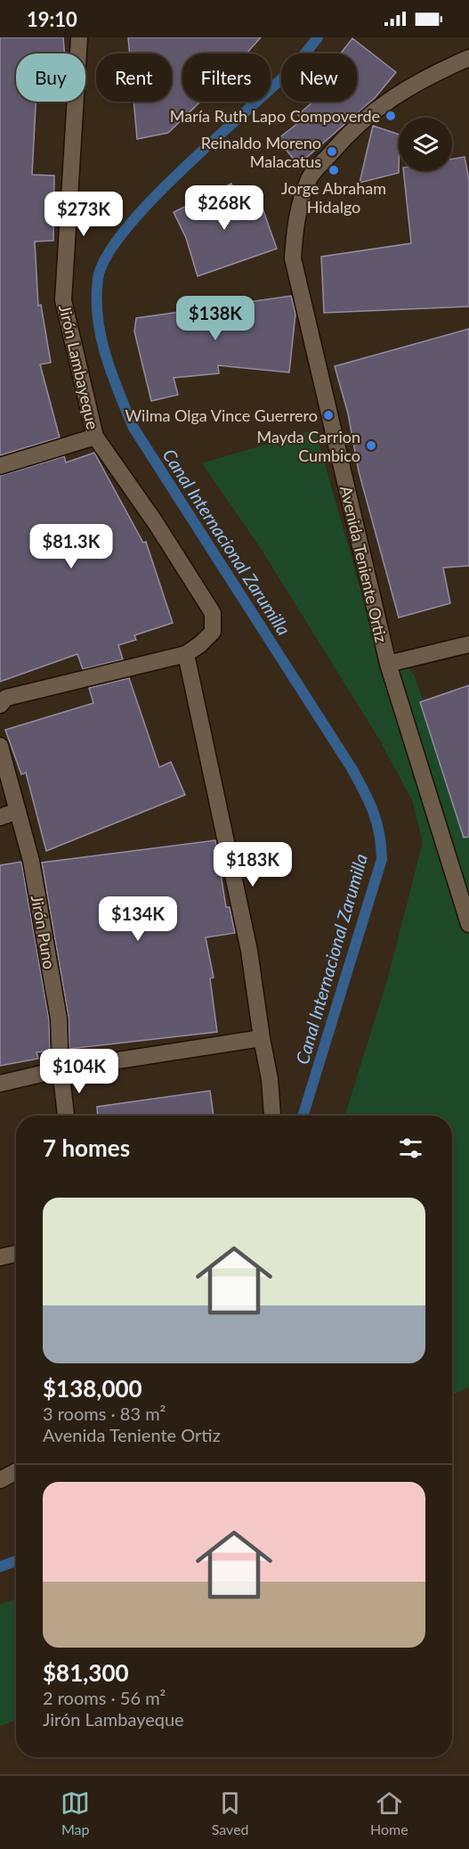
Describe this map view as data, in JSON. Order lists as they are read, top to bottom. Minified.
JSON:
{"streets":{"street":["Jirón Lambayeque","Avenida Teniente Ortiz","Jirón Puno"]},"water":["Canal Internacional Zarumilla"],"places":["María Ruth Lapo Compoverde","Reinaldo Moreno Malacatus","Jorge Abraham Hidalgo","Wilma Olga Vince Guerrero","Mayda Carrion Cumbico"],"page":{"status":"19:10","chip":["Buy","Rent","Filters","New"],"price":["$268K","$273K","$138K","$81.3K","$183K","$134K","$104K"],"heading":"7 homes","list":[{"name":"$138,000","note":"3 rooms · 83 m² · Avenida Teniente Ortiz"},{"name":"$81,300","note":"2 rooms · 56 m² · Jirón Lambayeque"}],"tabs":["Map","Saved","Home"]}}
